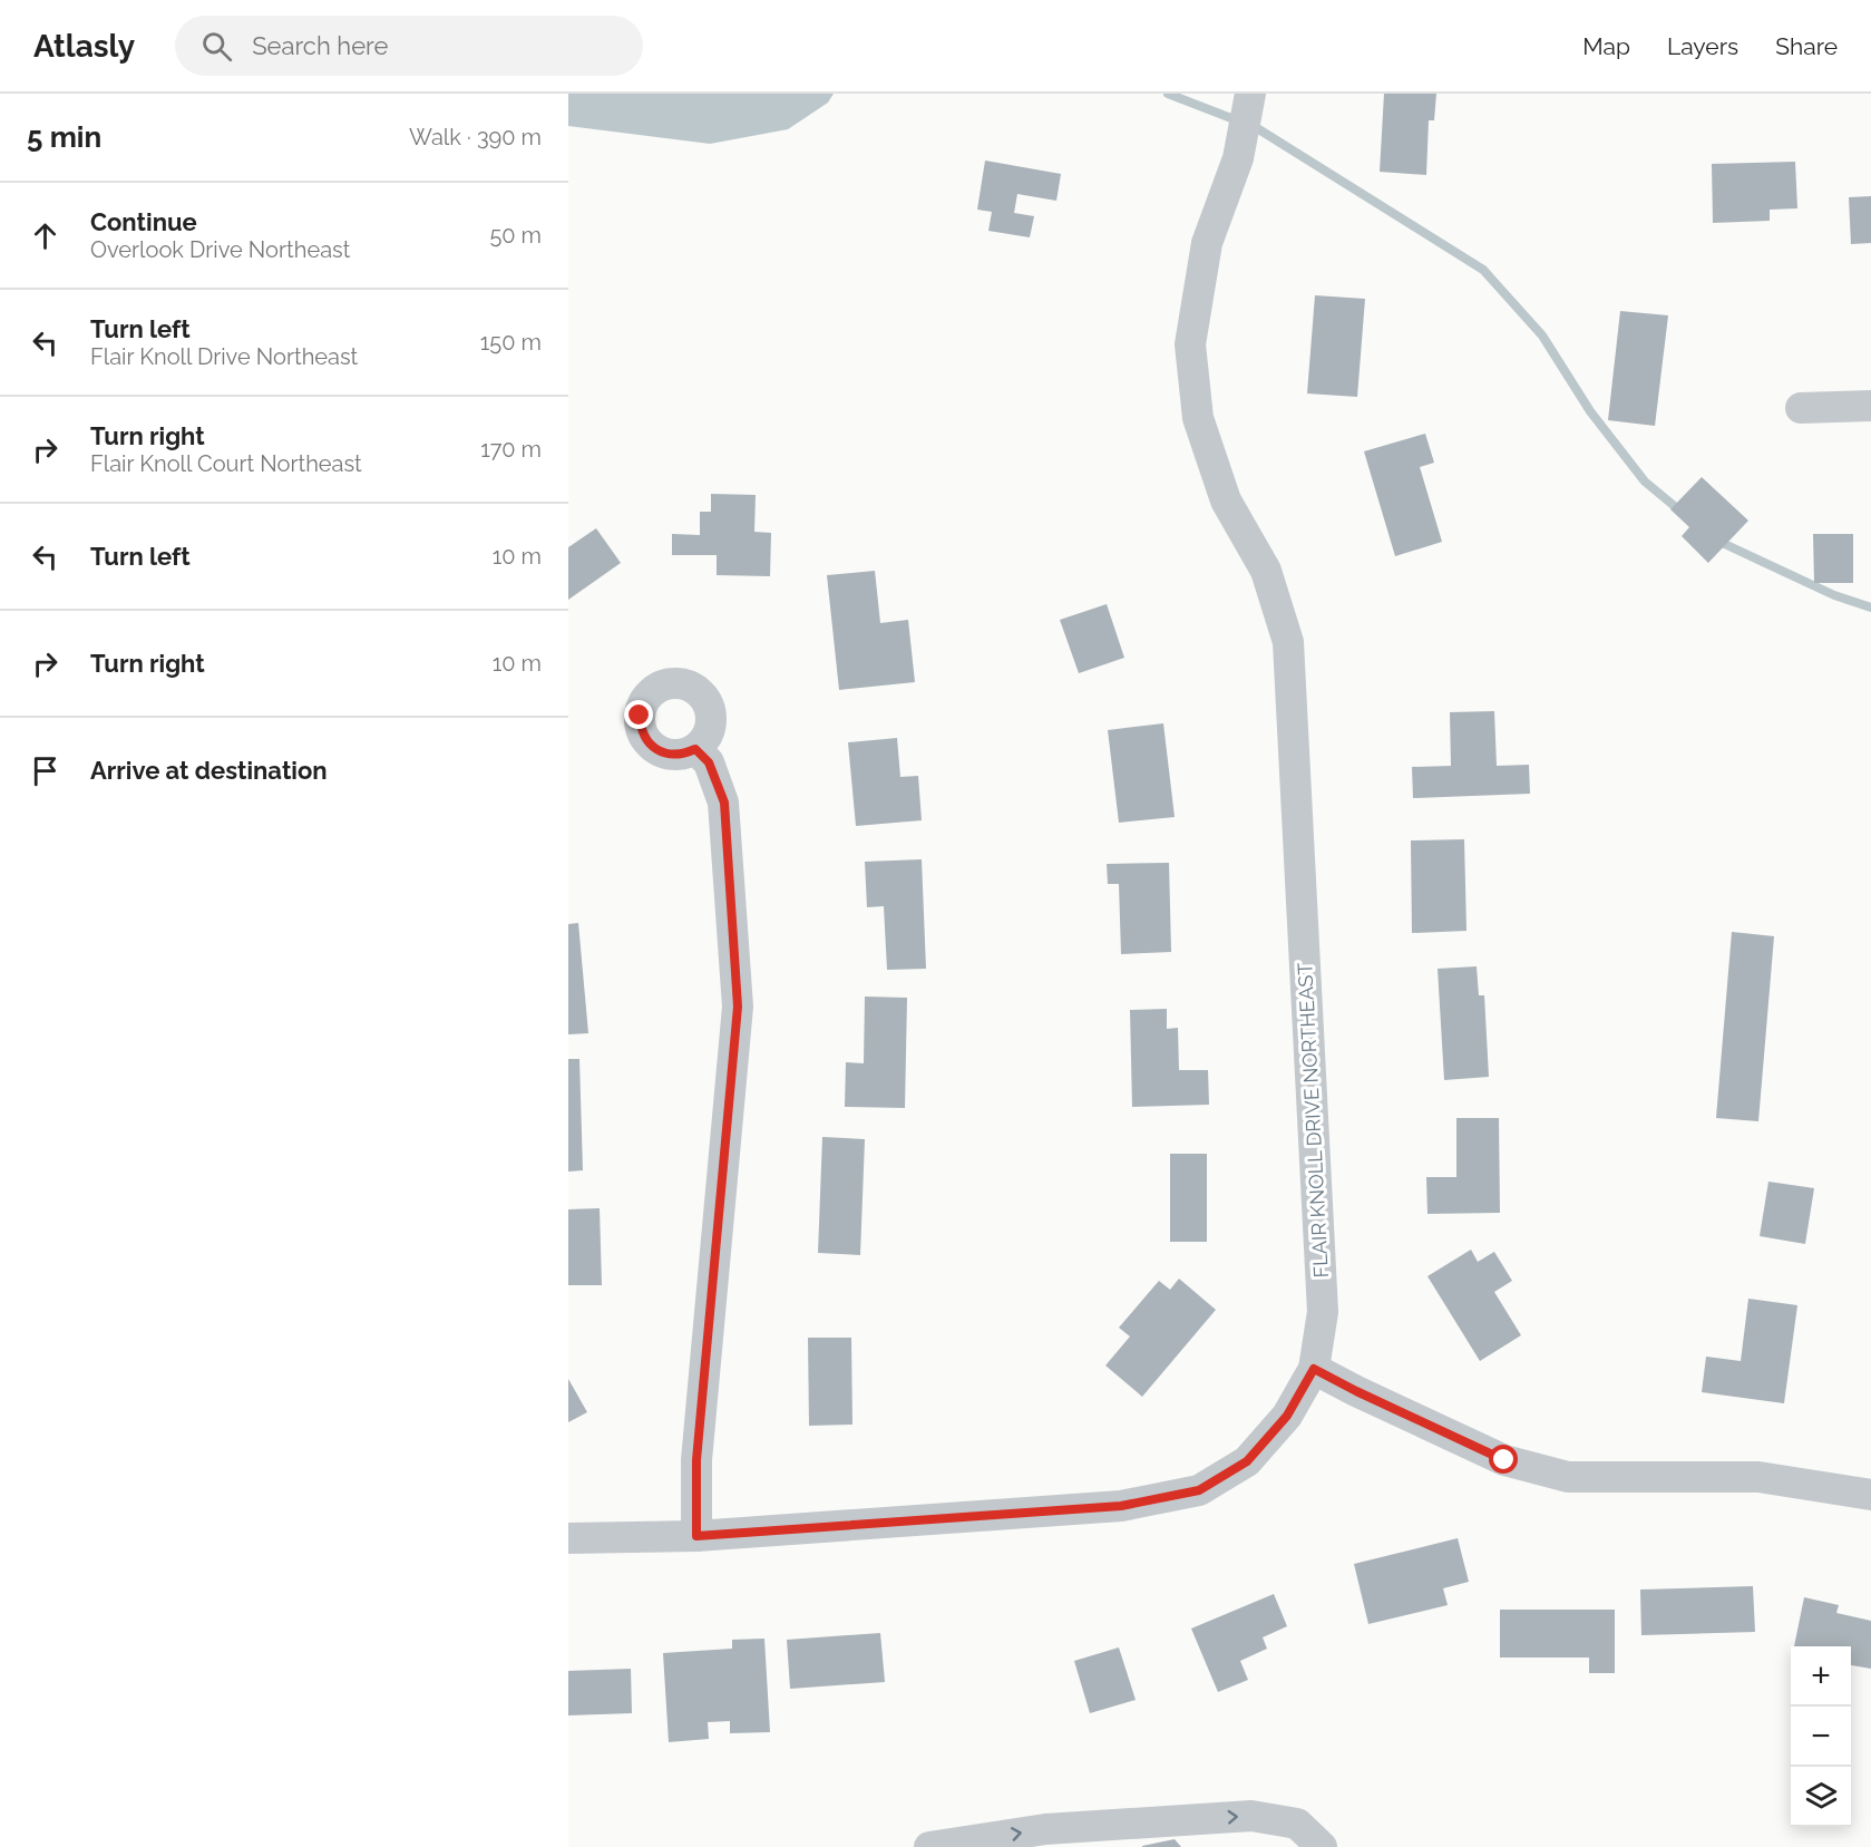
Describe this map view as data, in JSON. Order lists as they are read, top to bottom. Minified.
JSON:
{"streets":{"street":["FLAIR KNOLL DRIVE NORTHEAST"]},"page":{"header":"Atlasly","search":"Search here","nav":["Map","Layers","Share"],"heading":["5 min","Walk · 390 m"],"list":[["Continue","Overlook Drive Northeast","50 m"],["Turn left","Flair Knoll Drive Northeast","150 m"],["Turn right","Flair Knoll Court Northeast","170 m"],["Turn left","10 m"],["Turn right","10 m"],"Arrive at destination"],"map_buttons":["+","−"]}}
